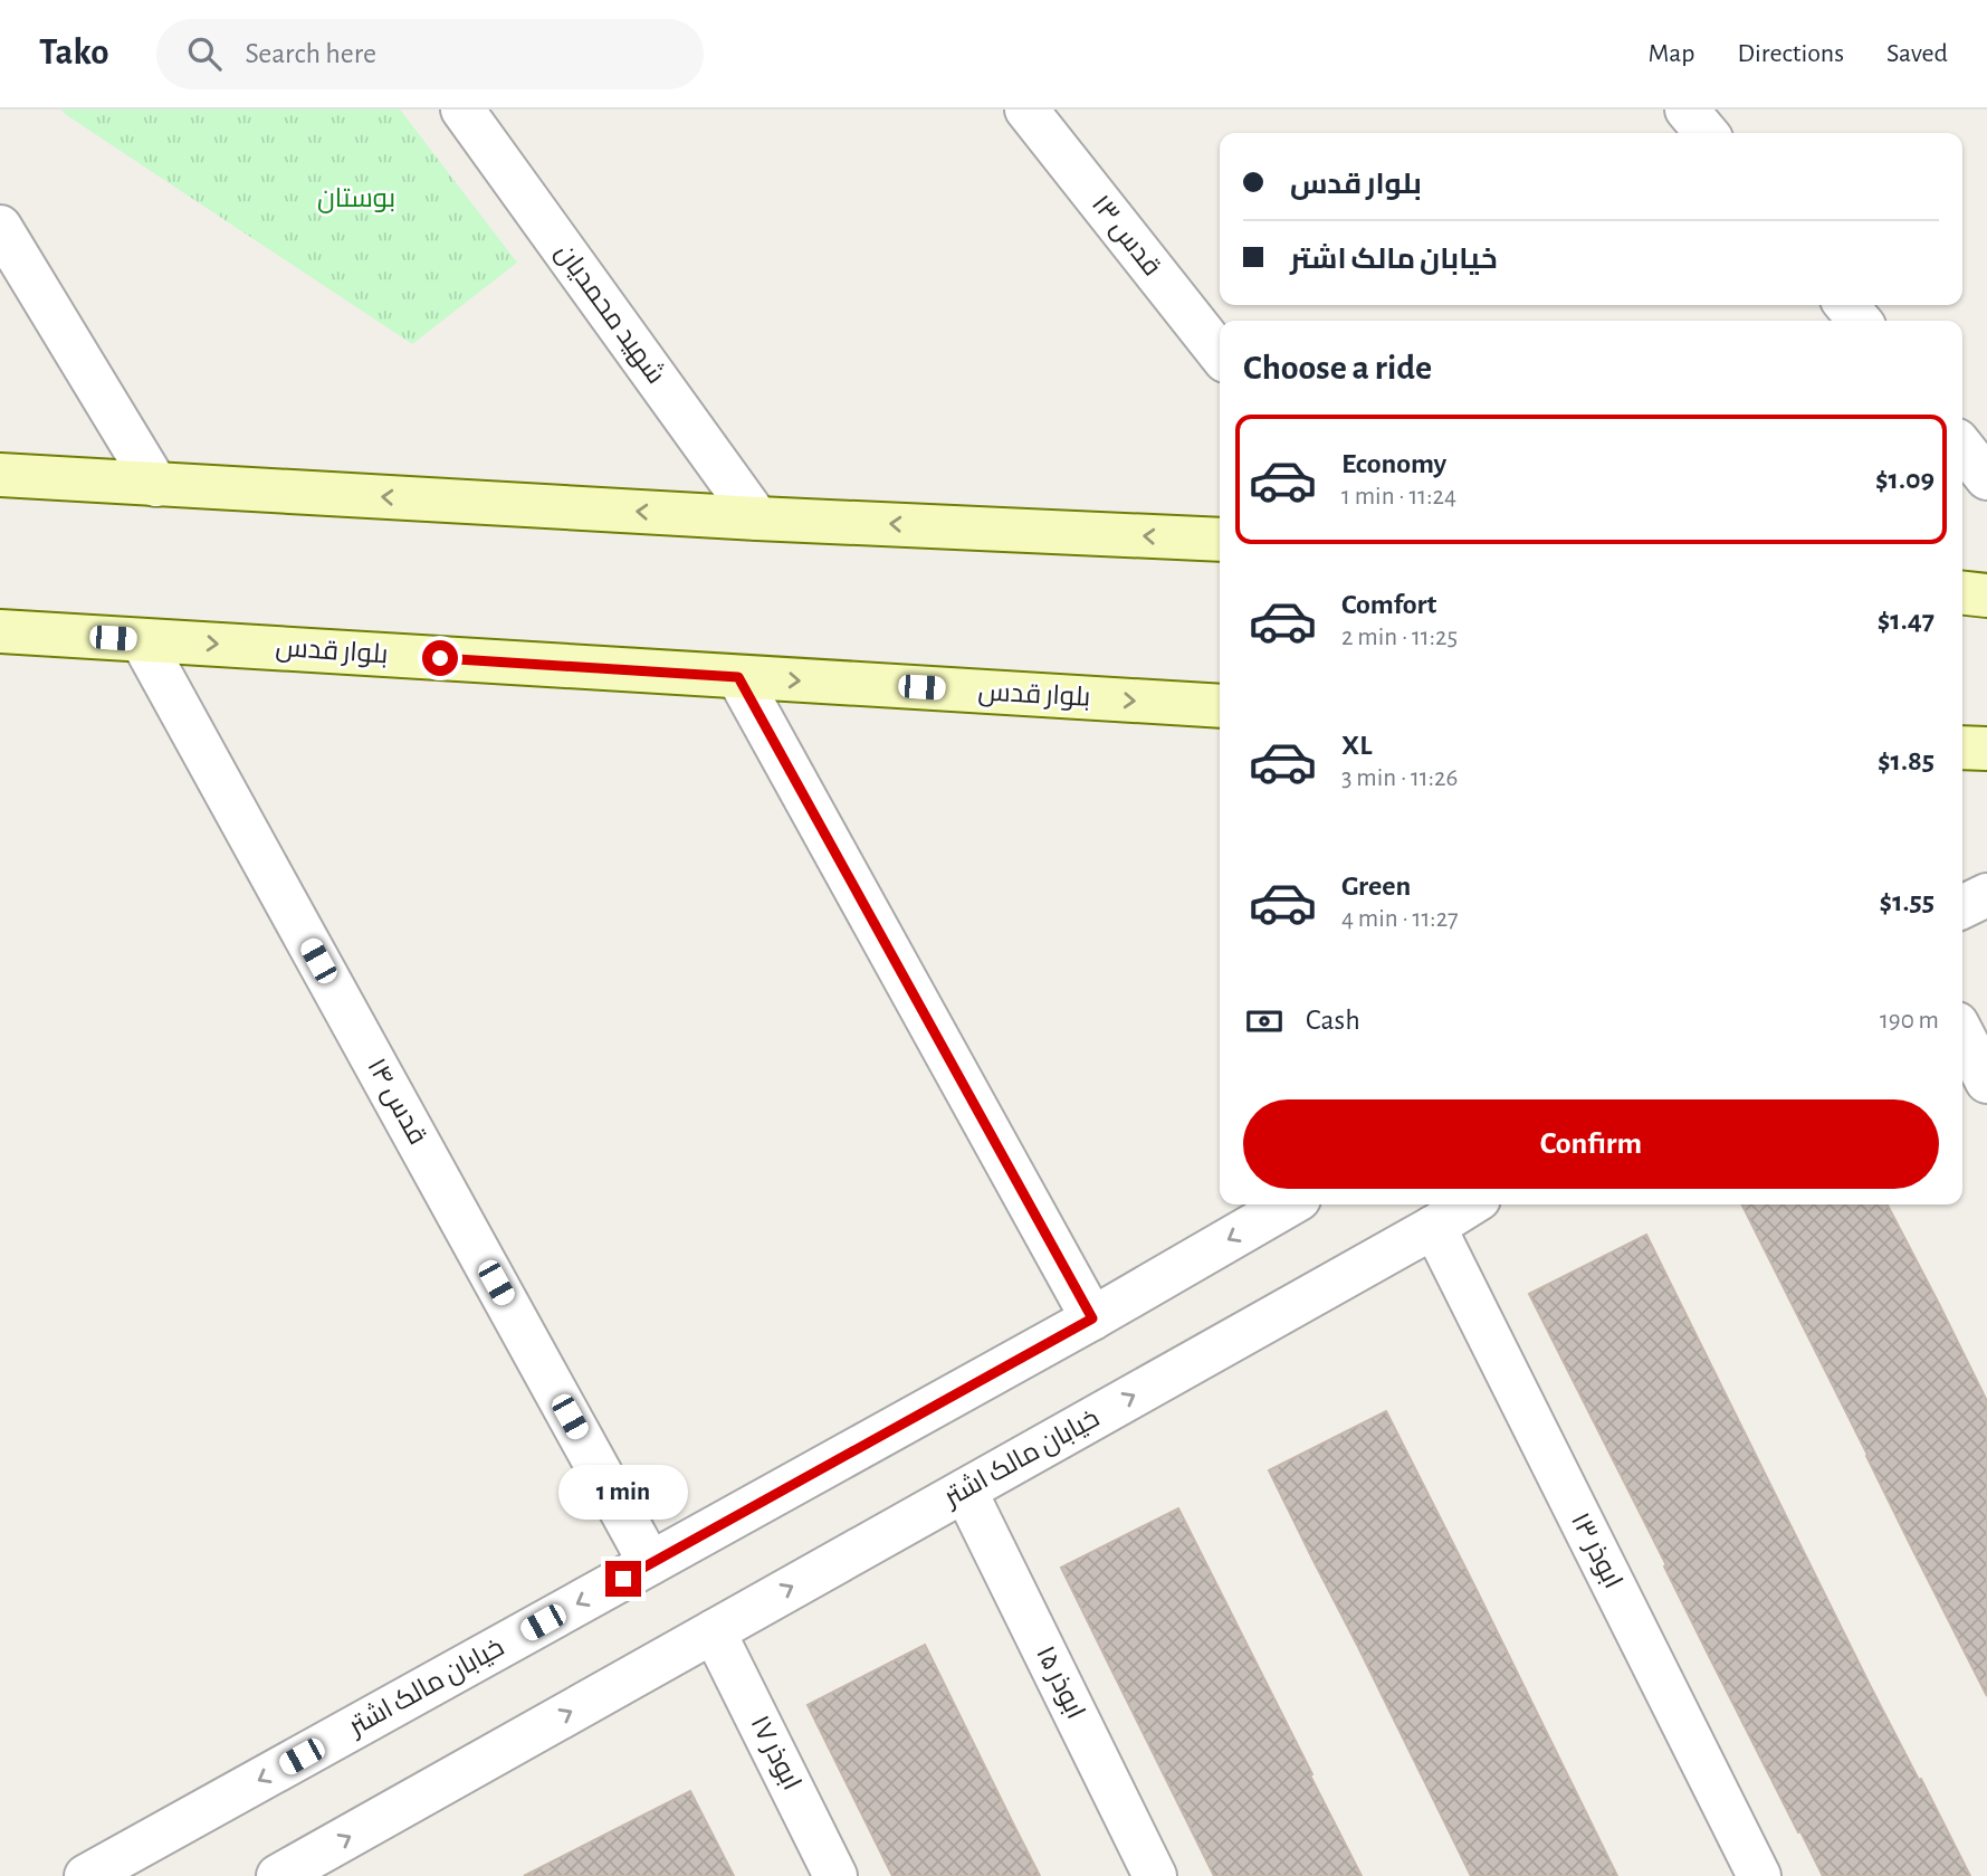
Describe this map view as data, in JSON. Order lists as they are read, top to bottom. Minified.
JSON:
{"streets":{"main road":["بلوار قدس"],"street":["قدس ۱۳","شهید محمدیان","قدس ۱۴","خیابان مالک اشتر","ابوذر ۱۳","ابوذر ۱۵","ابوذر ۱۷"]},"crossings":[["بلوار قدس","قدس ۱۴"],["قدس ۱۴","خیابان مالک اشتر"],["خیابان مالک اشتر","ابوذر ۱۳"],["خیابان مالک اشتر","ابوذر ۱۵"],["خیابان مالک اشتر","ابوذر ۱۷"]],"parks":["بوستان"],"page":{"header":"Tako","search":"Search here","nav":["Map","Directions","Saved"],"banner":["بلوار قدس","خیابان مالک اشتر"],"heading":"Choose a ride","list":[{"name":"Economy","note":"1 min · 11:24","value":"$1.09"},{"name":"Comfort","note":"2 min · 11:25","value":"$1.47"},{"name":"XL","note":"3 min · 11:26","value":"$1.85"},{"name":"Green","note":"4 min · 11:27","value":"$1.55"}],"pay":["Cash","190 m"],"buttons":"Confirm","bubble":"1 min"}}
